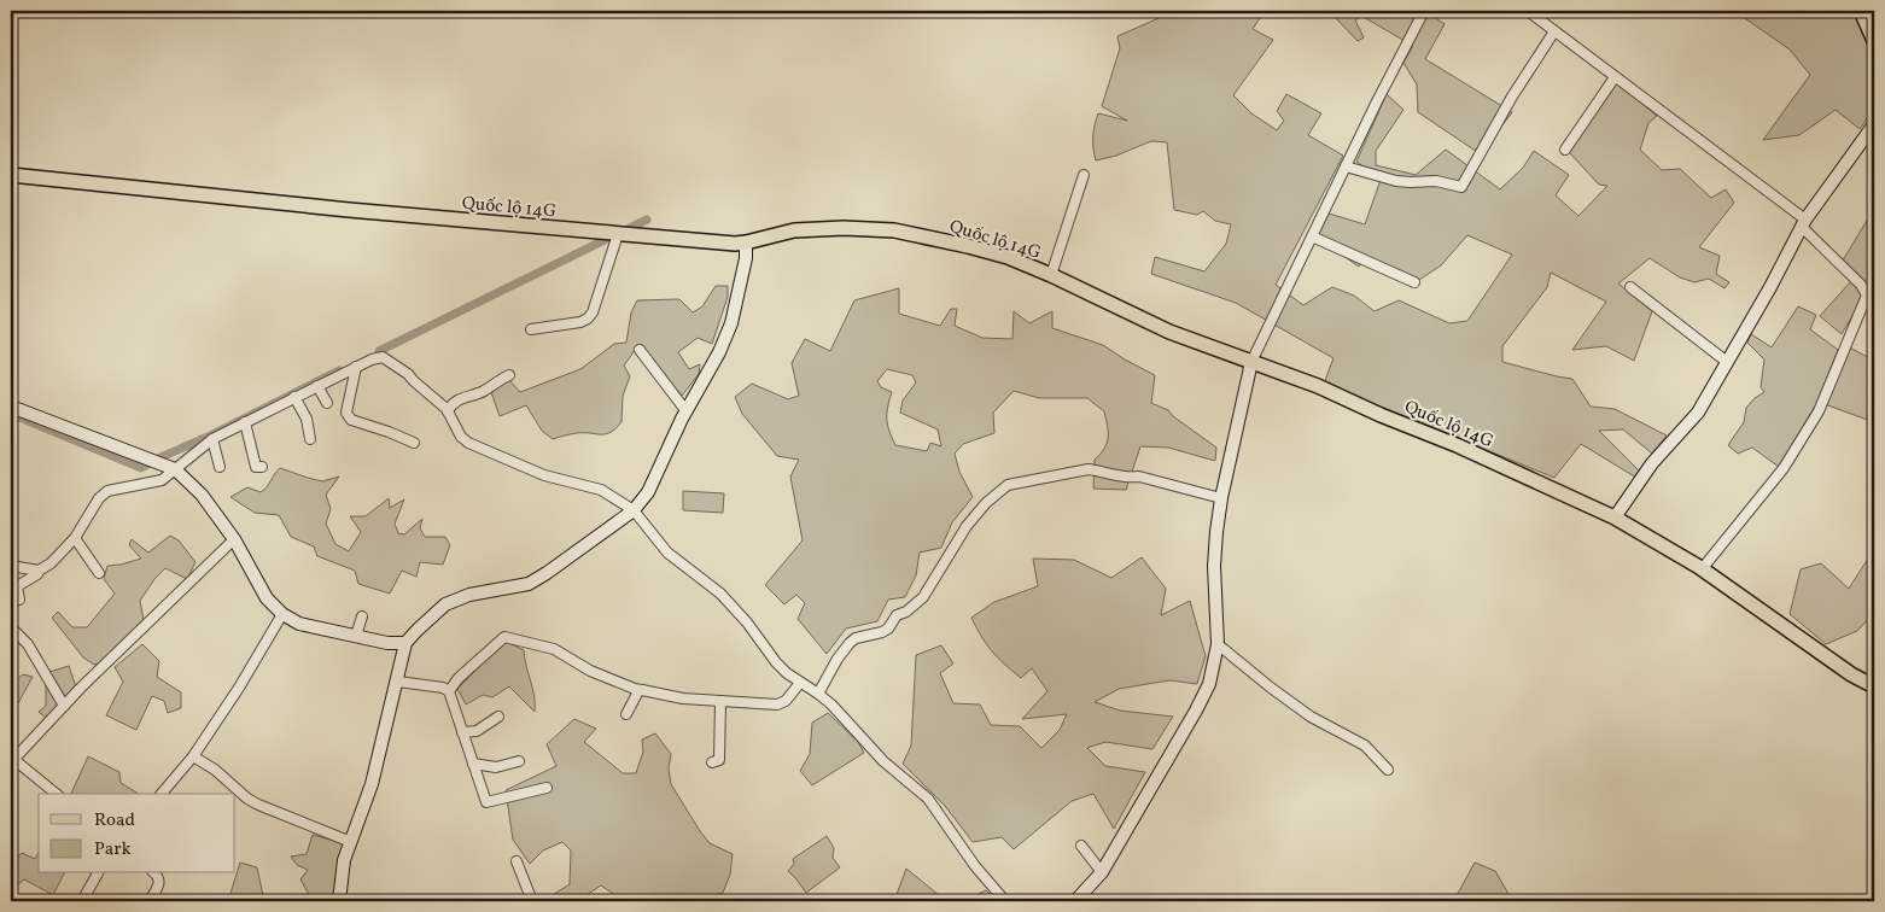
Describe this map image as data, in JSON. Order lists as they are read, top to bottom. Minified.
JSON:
{"streets":{"main road":["Quốc lộ 14G"]},"legend":["Road","Park"]}
